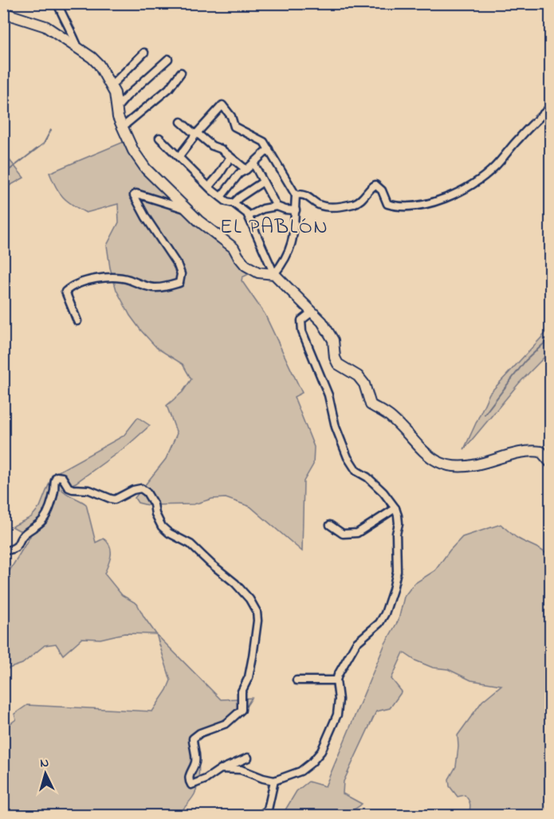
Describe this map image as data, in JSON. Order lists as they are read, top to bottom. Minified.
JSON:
{"districts":["EL PABLÓN"],"north":"top"}
